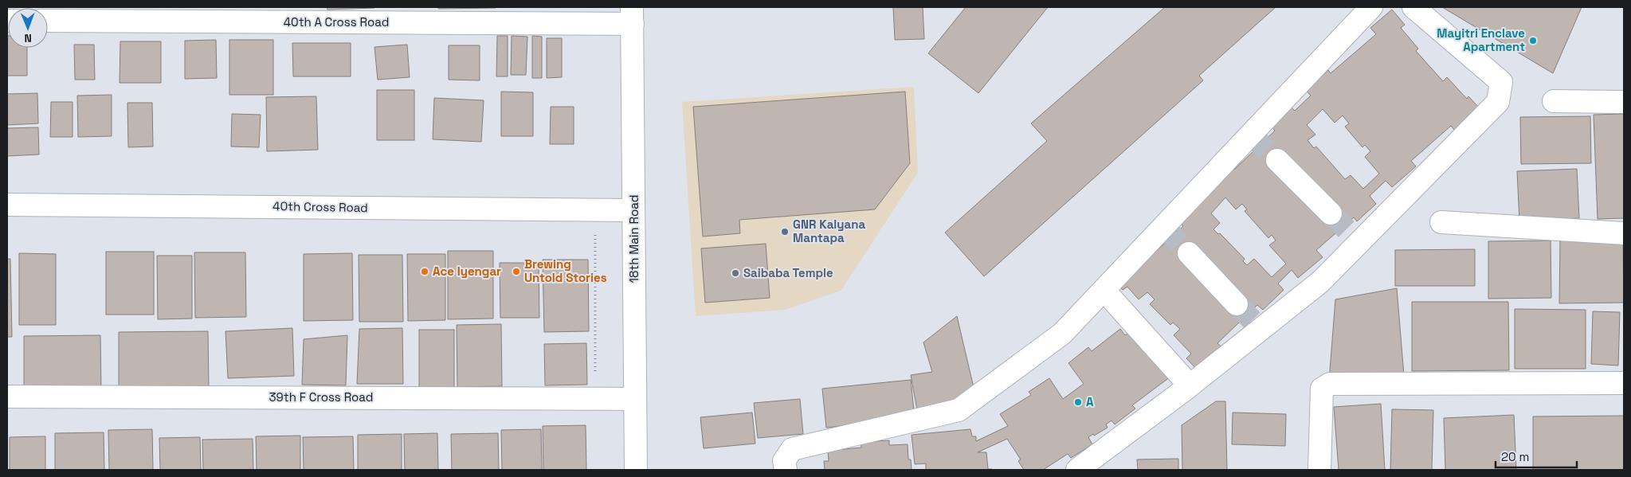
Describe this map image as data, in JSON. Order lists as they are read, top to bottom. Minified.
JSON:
{"streets":{"street":["40th A Cross Road","40th Cross Road","18th Main Road","39th F Cross Road"]},"crossings":[["40th A Cross Road","18th Main Road"],["40th Cross Road","18th Main Road"],["18th Main Road","39th F Cross Road"]],"places":["Mayitri Enclave Apartment","GNR Kalyana Mantapa","Ace Iyengar","Brewing Untold Stories","Saibaba Temple","A"],"scale_bar":"20 m","north":"bottom"}
